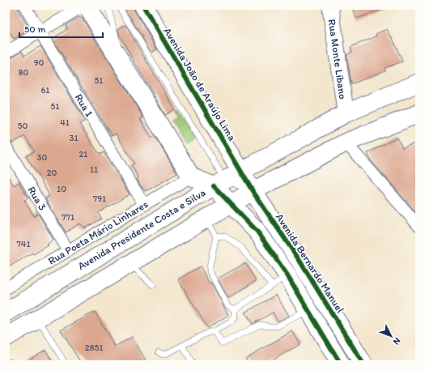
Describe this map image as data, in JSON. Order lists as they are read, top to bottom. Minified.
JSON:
{"streets":{"main road":["Avenida João de Araújo Lima","Avenida Presidente Costa e Silva","Avenida Bernardo Manuel"],"street":["Rua Monte Líbano","Rua 1","Rua 3","Rua Poeta Mário Linhares"]},"crossings":[["Rua Monte Líbano","Avenida Presidente Costa e Silva"],["Avenida João de Araújo Lima","Avenida Presidente Costa e Silva"],["Avenida João de Araújo Lima","Avenida Bernardo Manuel"],["Rua 1","Rua Poeta Mário Linhares"],["Rua 3","Rua Poeta Mário Linhares"],["Avenida Presidente Costa e Silva","Avenida Bernardo Manuel"]],"house_numbers":["90","80","51","61","51","41","50","31","21","30","11","20","10","791","771","741","2851"],"scale_bar":"50 m","north":"bottom right"}
